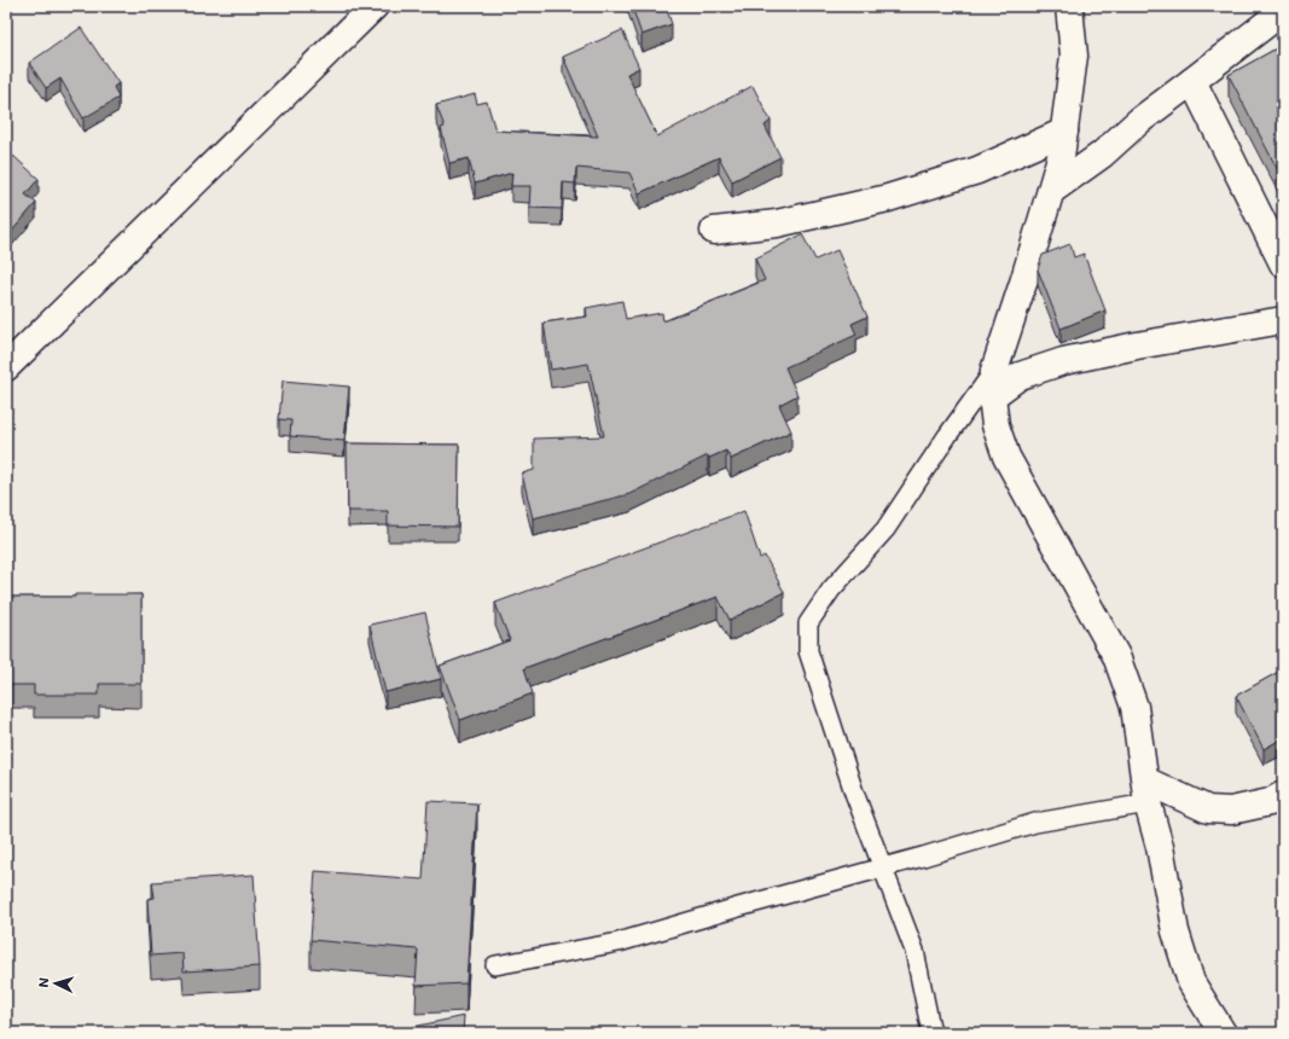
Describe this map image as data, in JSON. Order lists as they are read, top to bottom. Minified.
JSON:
{"north":"left"}
